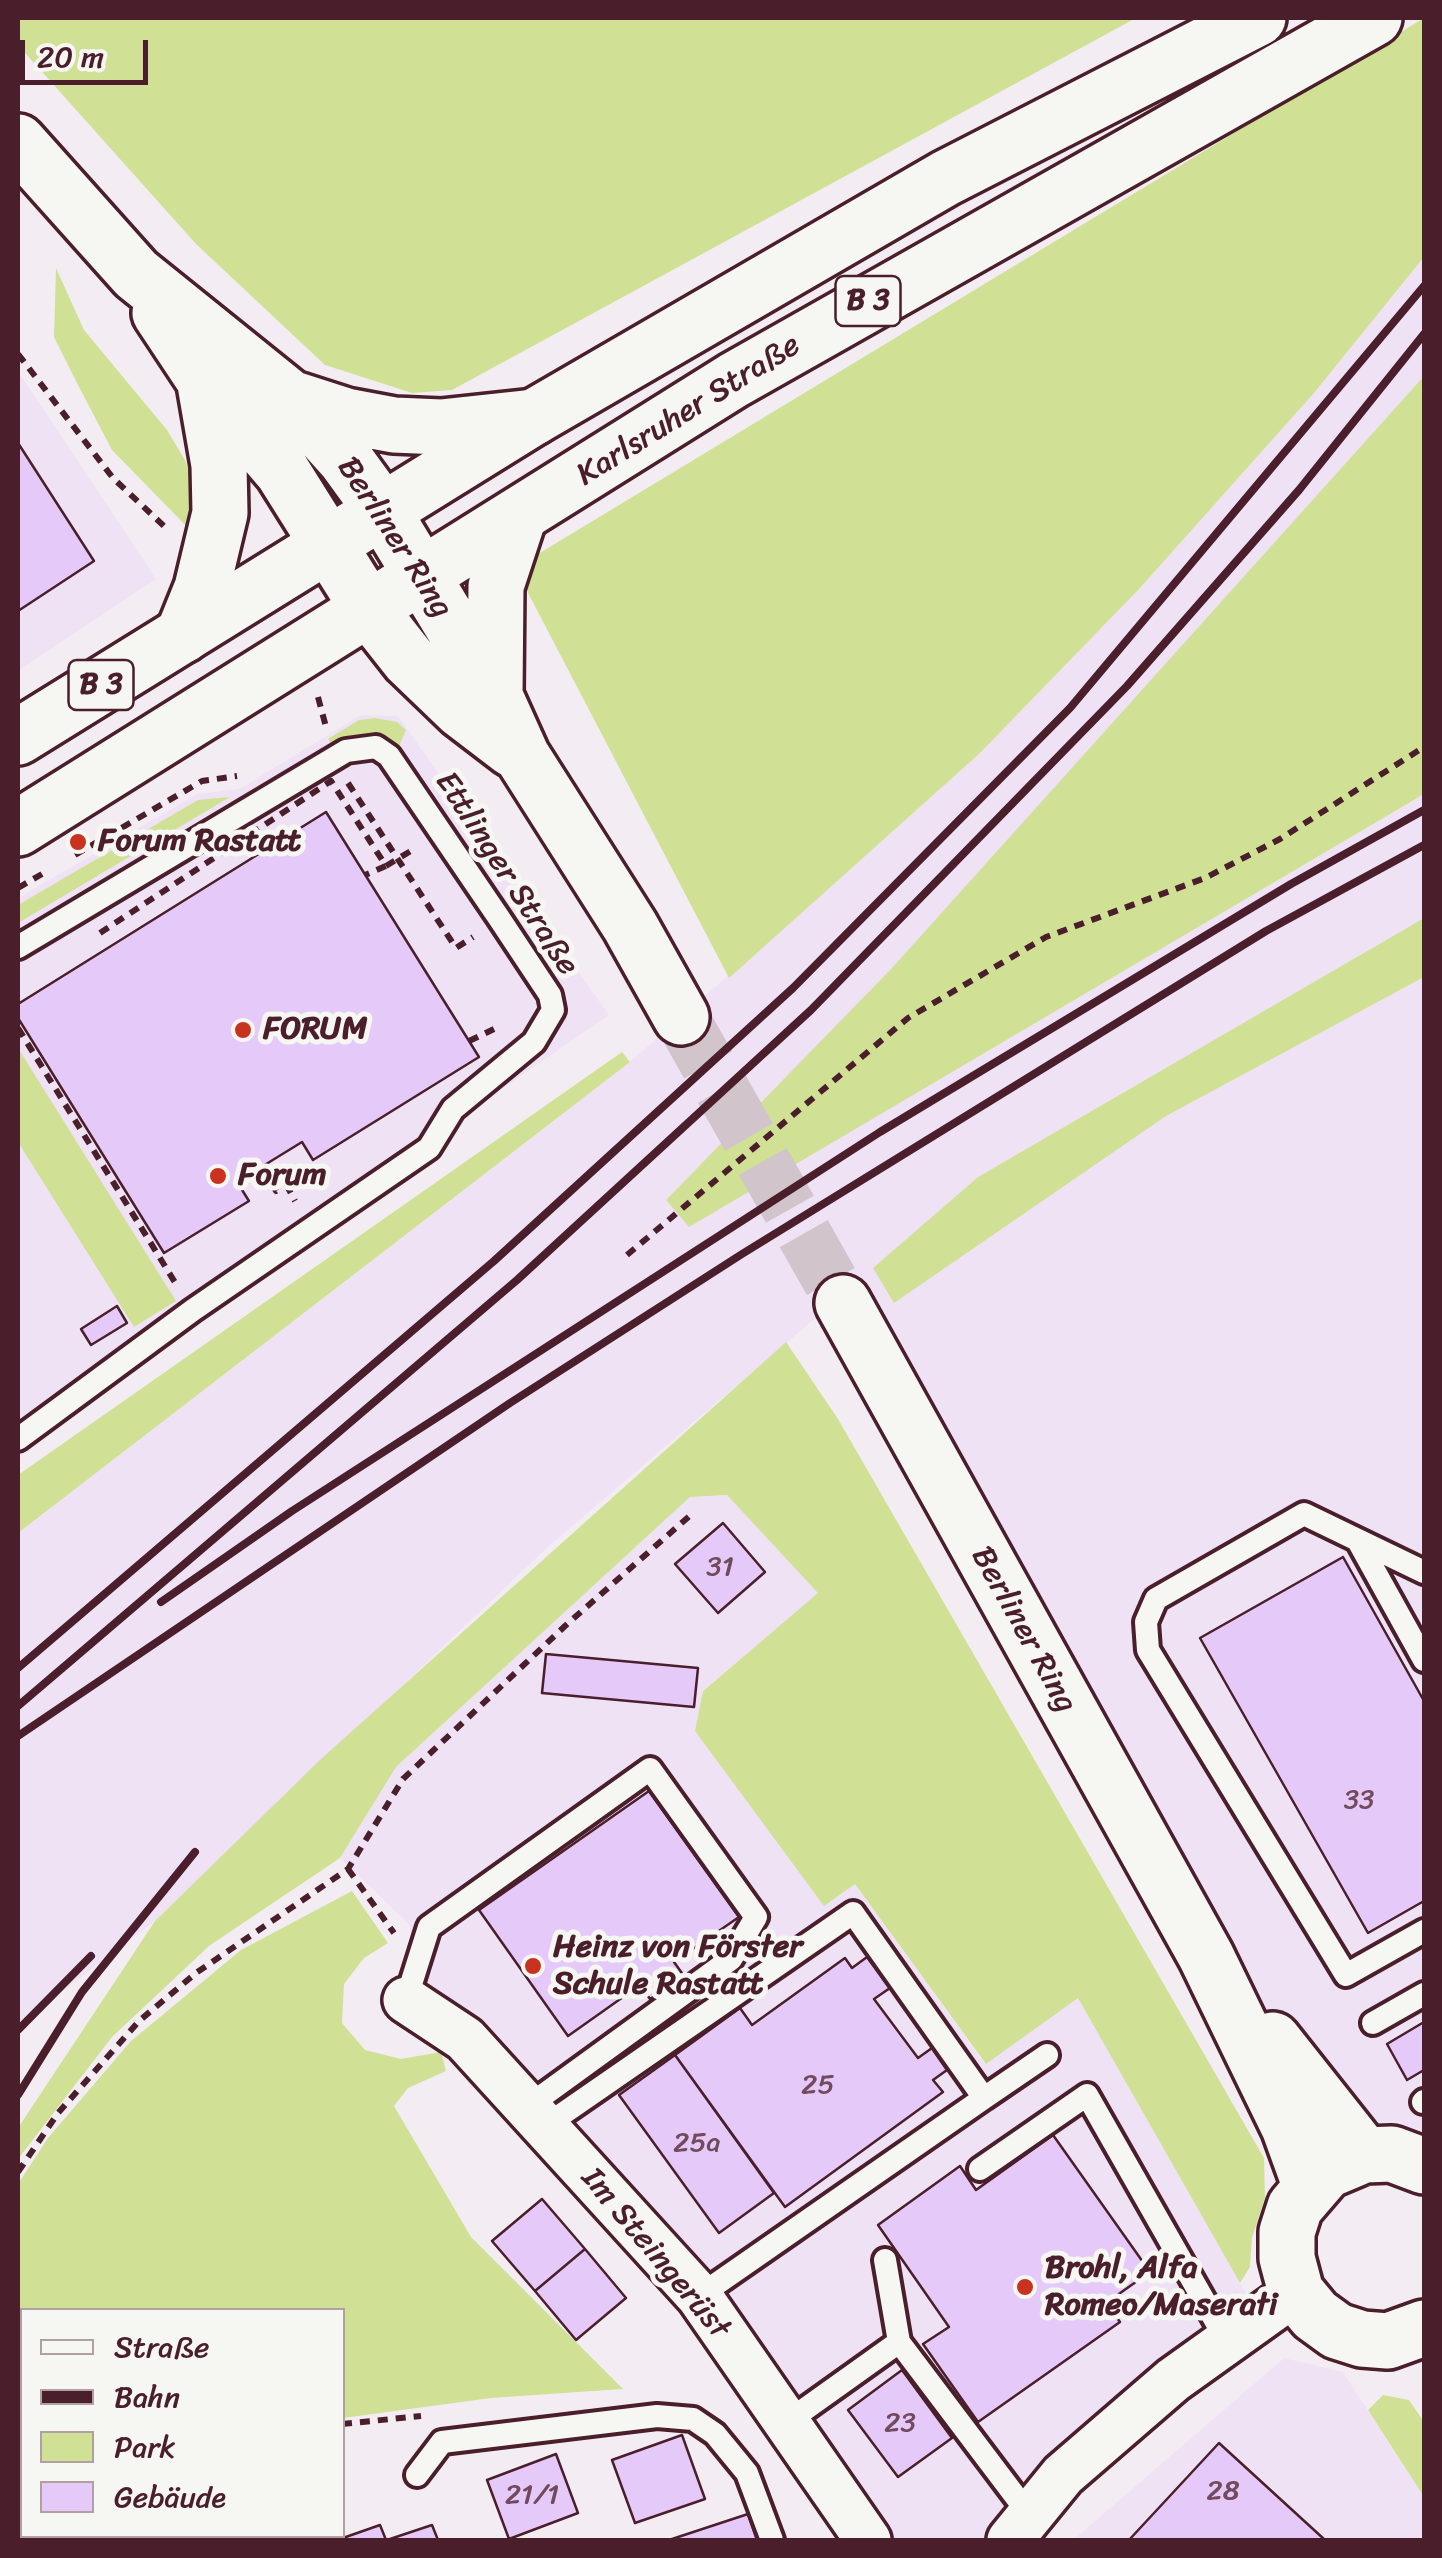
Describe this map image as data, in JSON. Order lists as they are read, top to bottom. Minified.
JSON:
{"streets":{"street":["B 3","Karlsruher Straße","Berliner Ring","Im Steingerüst"],"lane":["Ettlinger Straße"]},"crossings":[["B 3","Berliner Ring"],["Karlsruher Straße","Berliner Ring"]],"places":["Forum Rastatt","FORUM","Forum","Heinz von Förster Schule Rastatt","Brohl, Alfa Romeo/Maserati"],"house_numbers":["31","33","25","25a","23","28","21/1"],"legend":["Straße","Bahn","Park","Gebäude"],"scale_bar":"20 m"}
